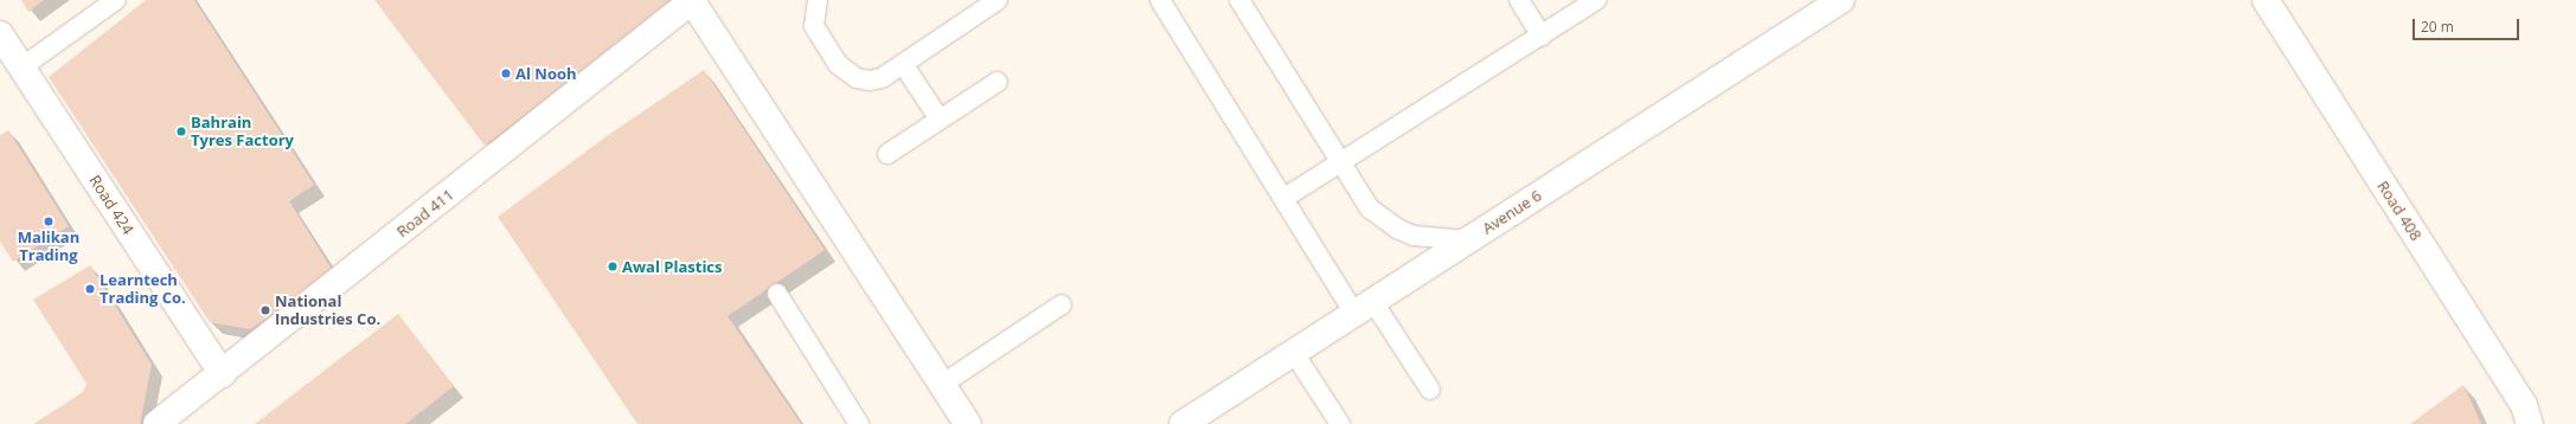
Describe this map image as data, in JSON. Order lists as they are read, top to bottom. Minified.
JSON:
{"streets":{"street":["Road 424","Road 408","Avenue 6","Road 411"]},"crossings":[["Road 424","Road 411"]],"places":["Al Nooh","Bahrain Tyres Factory","Malikan Trading","Awal Plastics","Learntech Trading Co.","National Industries Co."],"scale_bar":"20 m"}
